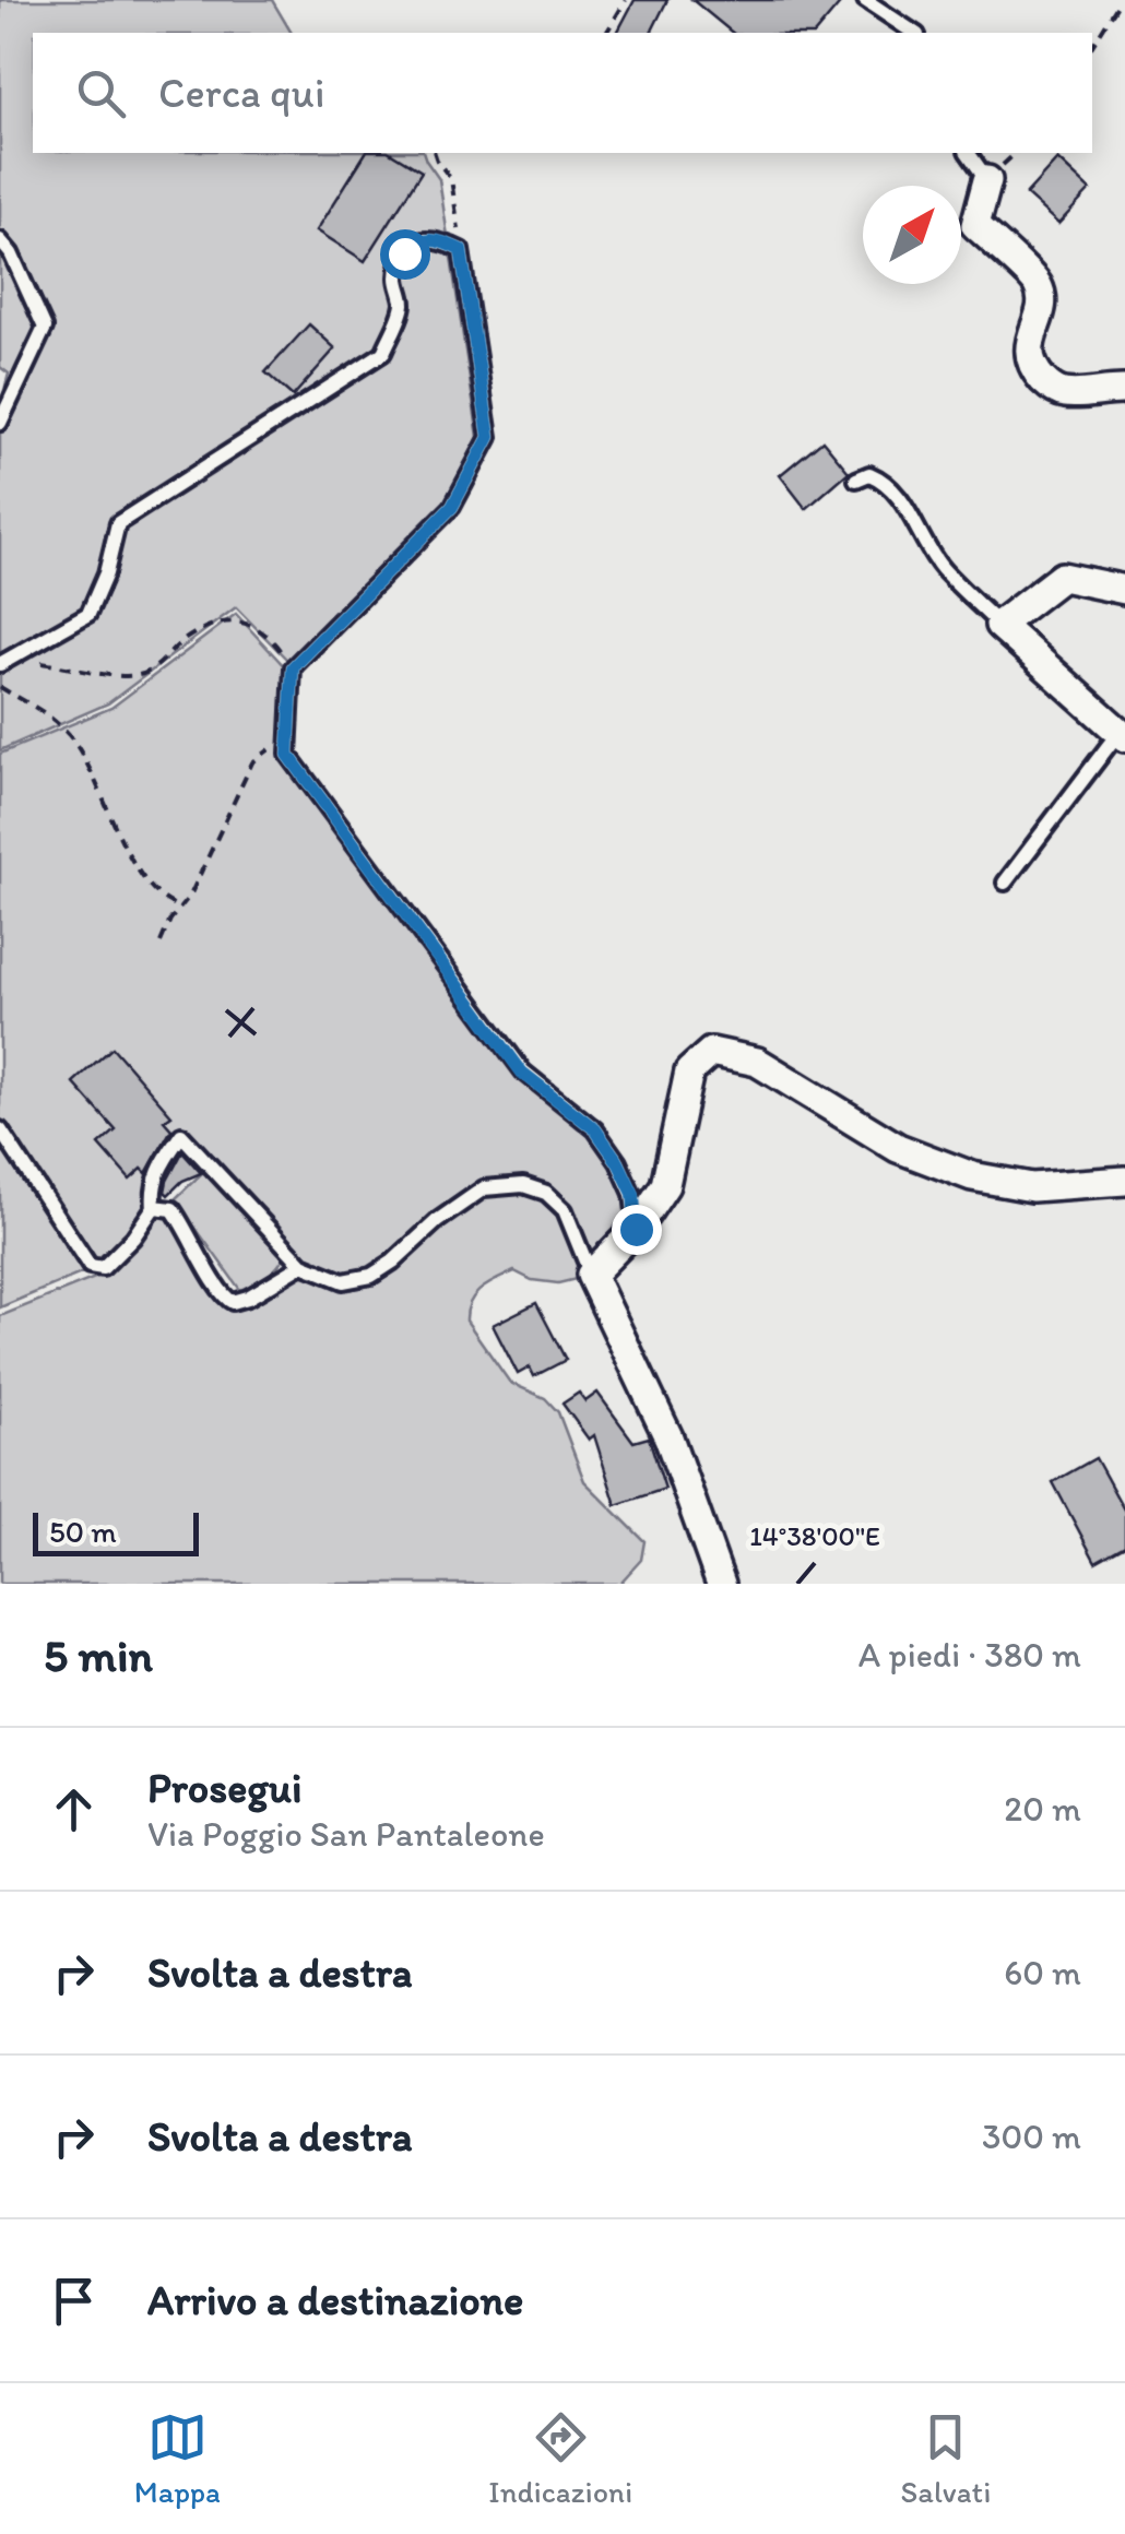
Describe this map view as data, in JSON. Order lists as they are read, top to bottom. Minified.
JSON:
{"scale_bar":"50 m","north":"top right","page":{"search":"Cerca qui","scale":"50 m","heading":["5 min","A piedi · 380 m"],"list":[["Prosegui","Via Poggio San Pantaleone","20 m"],["Svolta a destra","60 m"],["Svolta a destra","300 m"],"Arrivo a destinazione"],"nav":["Mappa","Indicazioni","Salvati"]},"coordinates":["14°38'00\"E"]}
